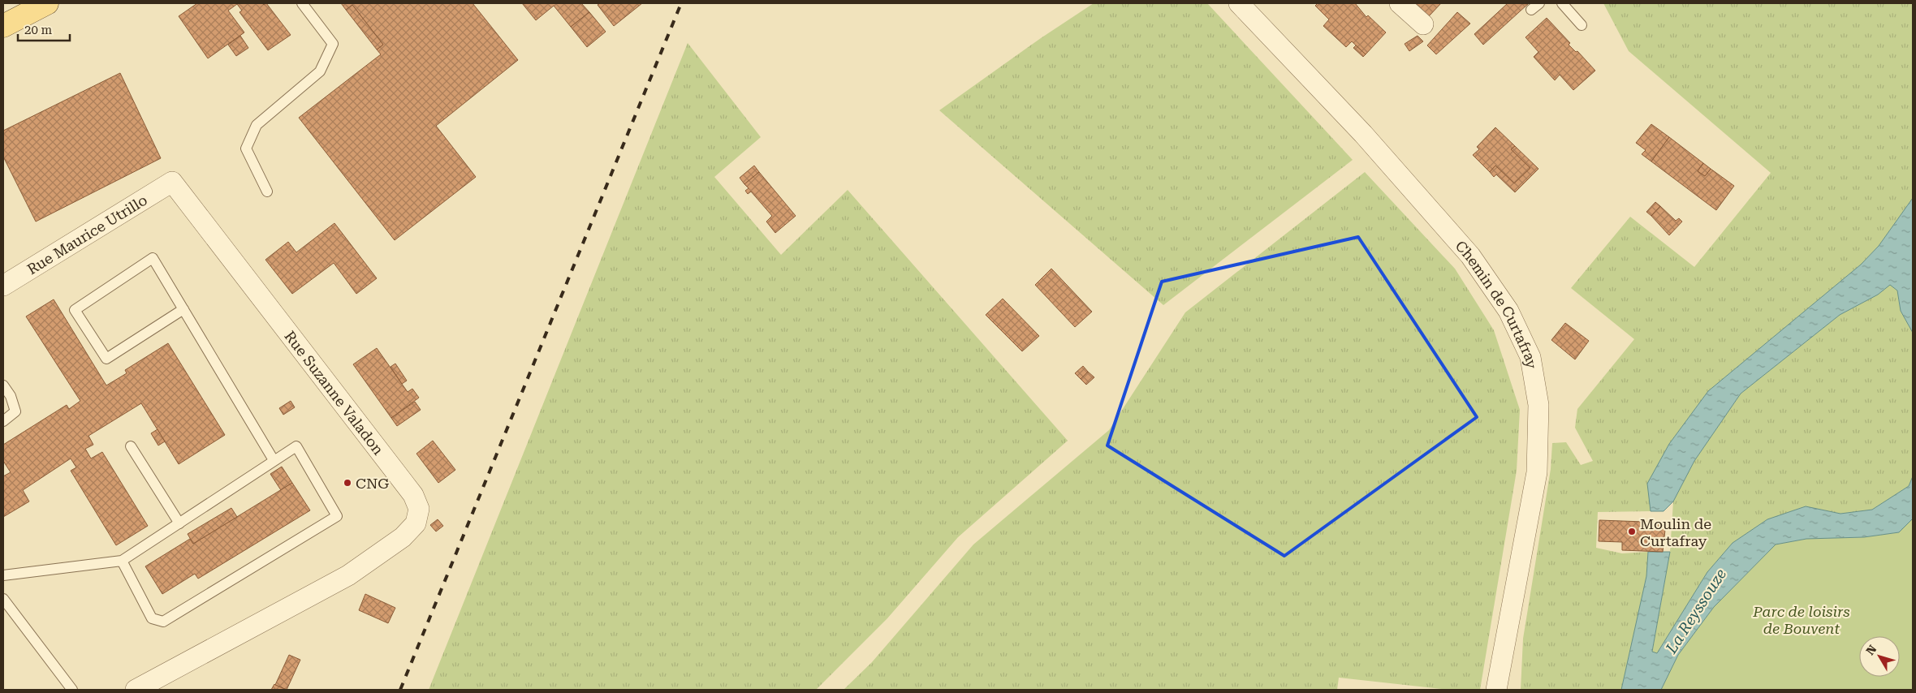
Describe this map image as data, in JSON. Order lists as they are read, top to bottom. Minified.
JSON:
{"streets":{"street":["Rue Maurice Utrillo","Chemin de Curtafray","Rue Suzanne Valadon"]},"crossings":[["Rue Maurice Utrillo","Rue Suzanne Valadon"]],"water":["La Reyssouze"],"parks":["Parc de loisirs de Bouvent"],"places":["CNG","Moulin de Curtafray"],"scale_bar":"20 m","north":"top left"}
